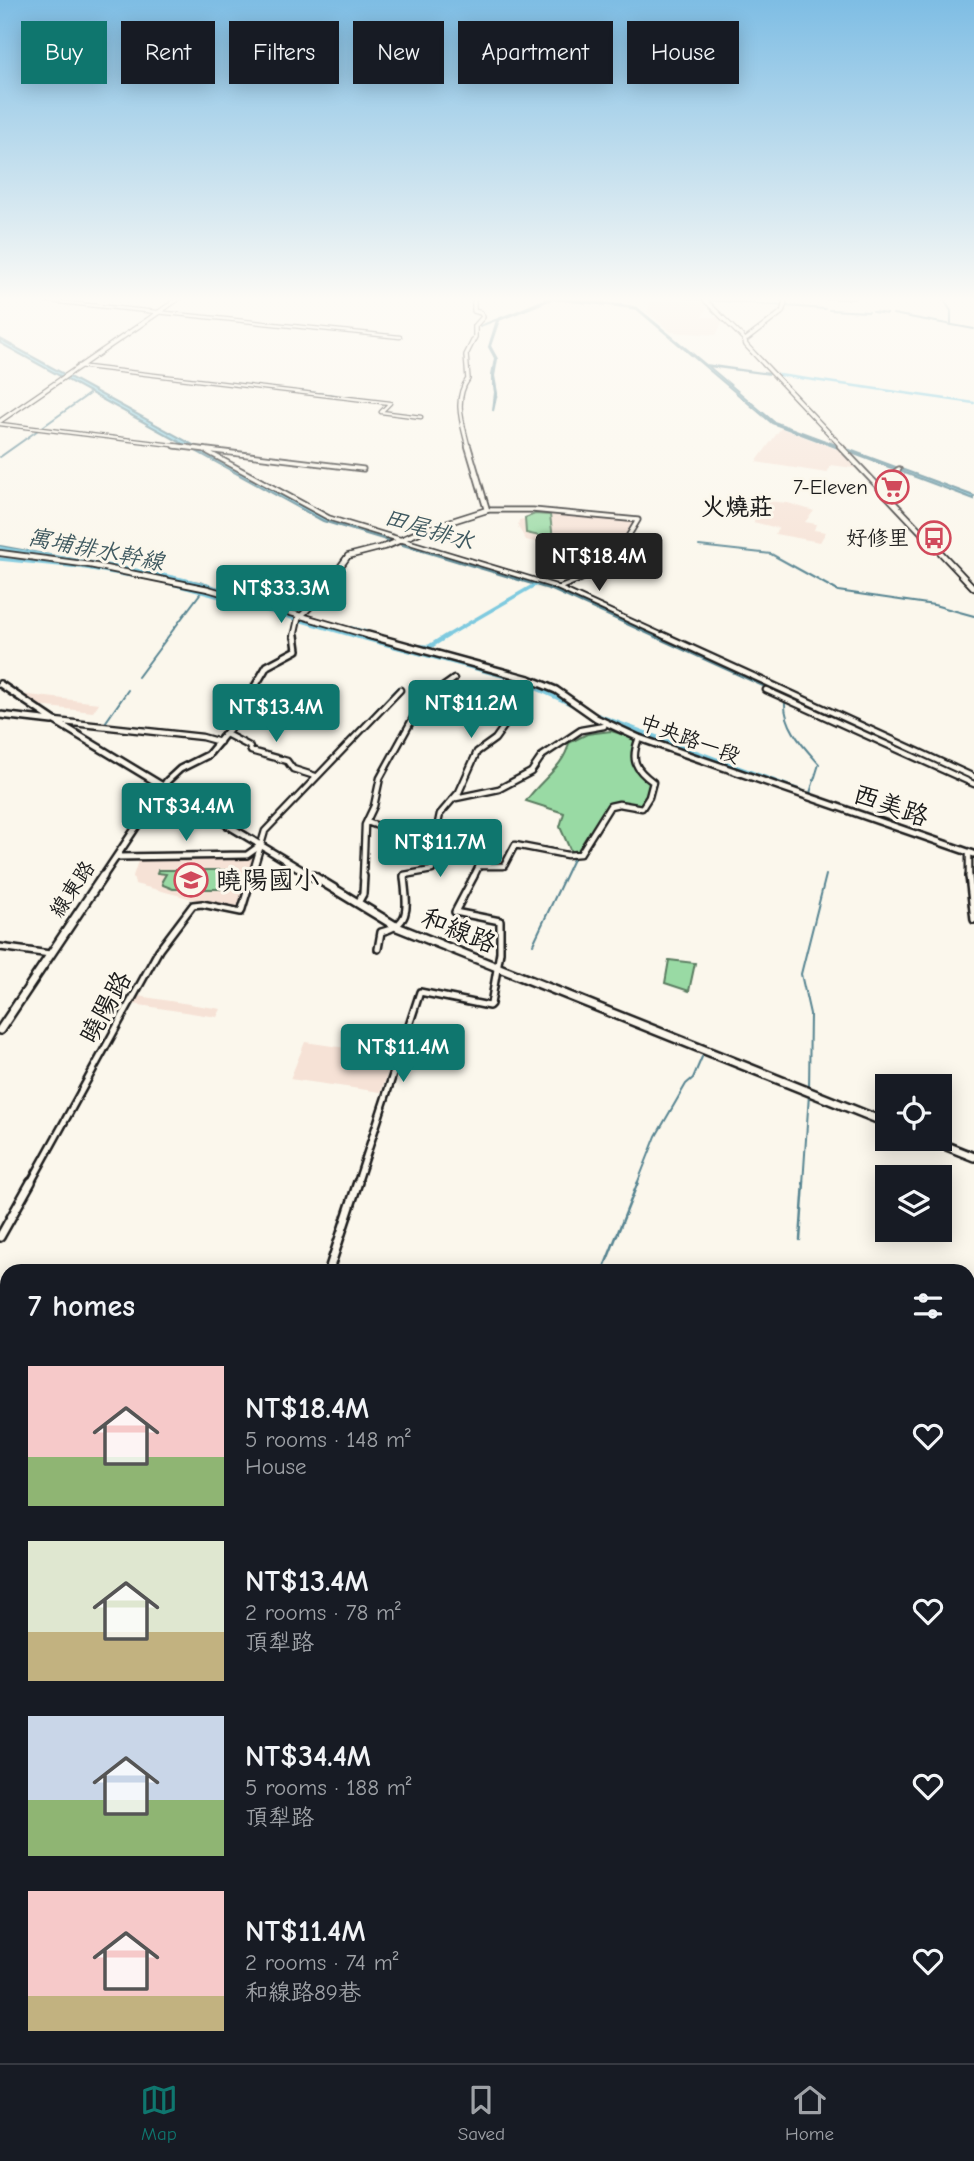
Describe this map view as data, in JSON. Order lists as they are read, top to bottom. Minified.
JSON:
{"streets":{"street":["中央路一段","西美路","線東路","和線路","曉陽路"]},"crossings":[["中央路一段","西美路"],["中央路一段","線東路"],["線東路","和線路"],["和線路","曉陽路"]],"districts":["火燒莊"],"water":["田尾排水","寓埔排水幹線"],"places":{"supermarket":["7-Eleven"],"bus stop":["好修里"],"school or university":["曉陽國小"]},"page":{"chip":["Buy","Rent","Filters","New","Apartment","House"],"price":["NT$18.4M","NT$33.3M","NT$11.2M","NT$13.4M","NT$34.4M","NT$11.7M","NT$11.4M"],"heading":"7 homes","list":[{"name":"NT$18.4M","note":"5 rooms · 148 m² · House"},{"name":"NT$13.4M","note":"2 rooms · 78 m² · 頂犁路"},{"name":"NT$34.4M","note":"5 rooms · 188 m² · 頂犁路"},{"name":"NT$11.4M","note":"2 rooms · 74 m² · 和線路89巷"}],"tabs":["Map","Saved","Home"]}}
